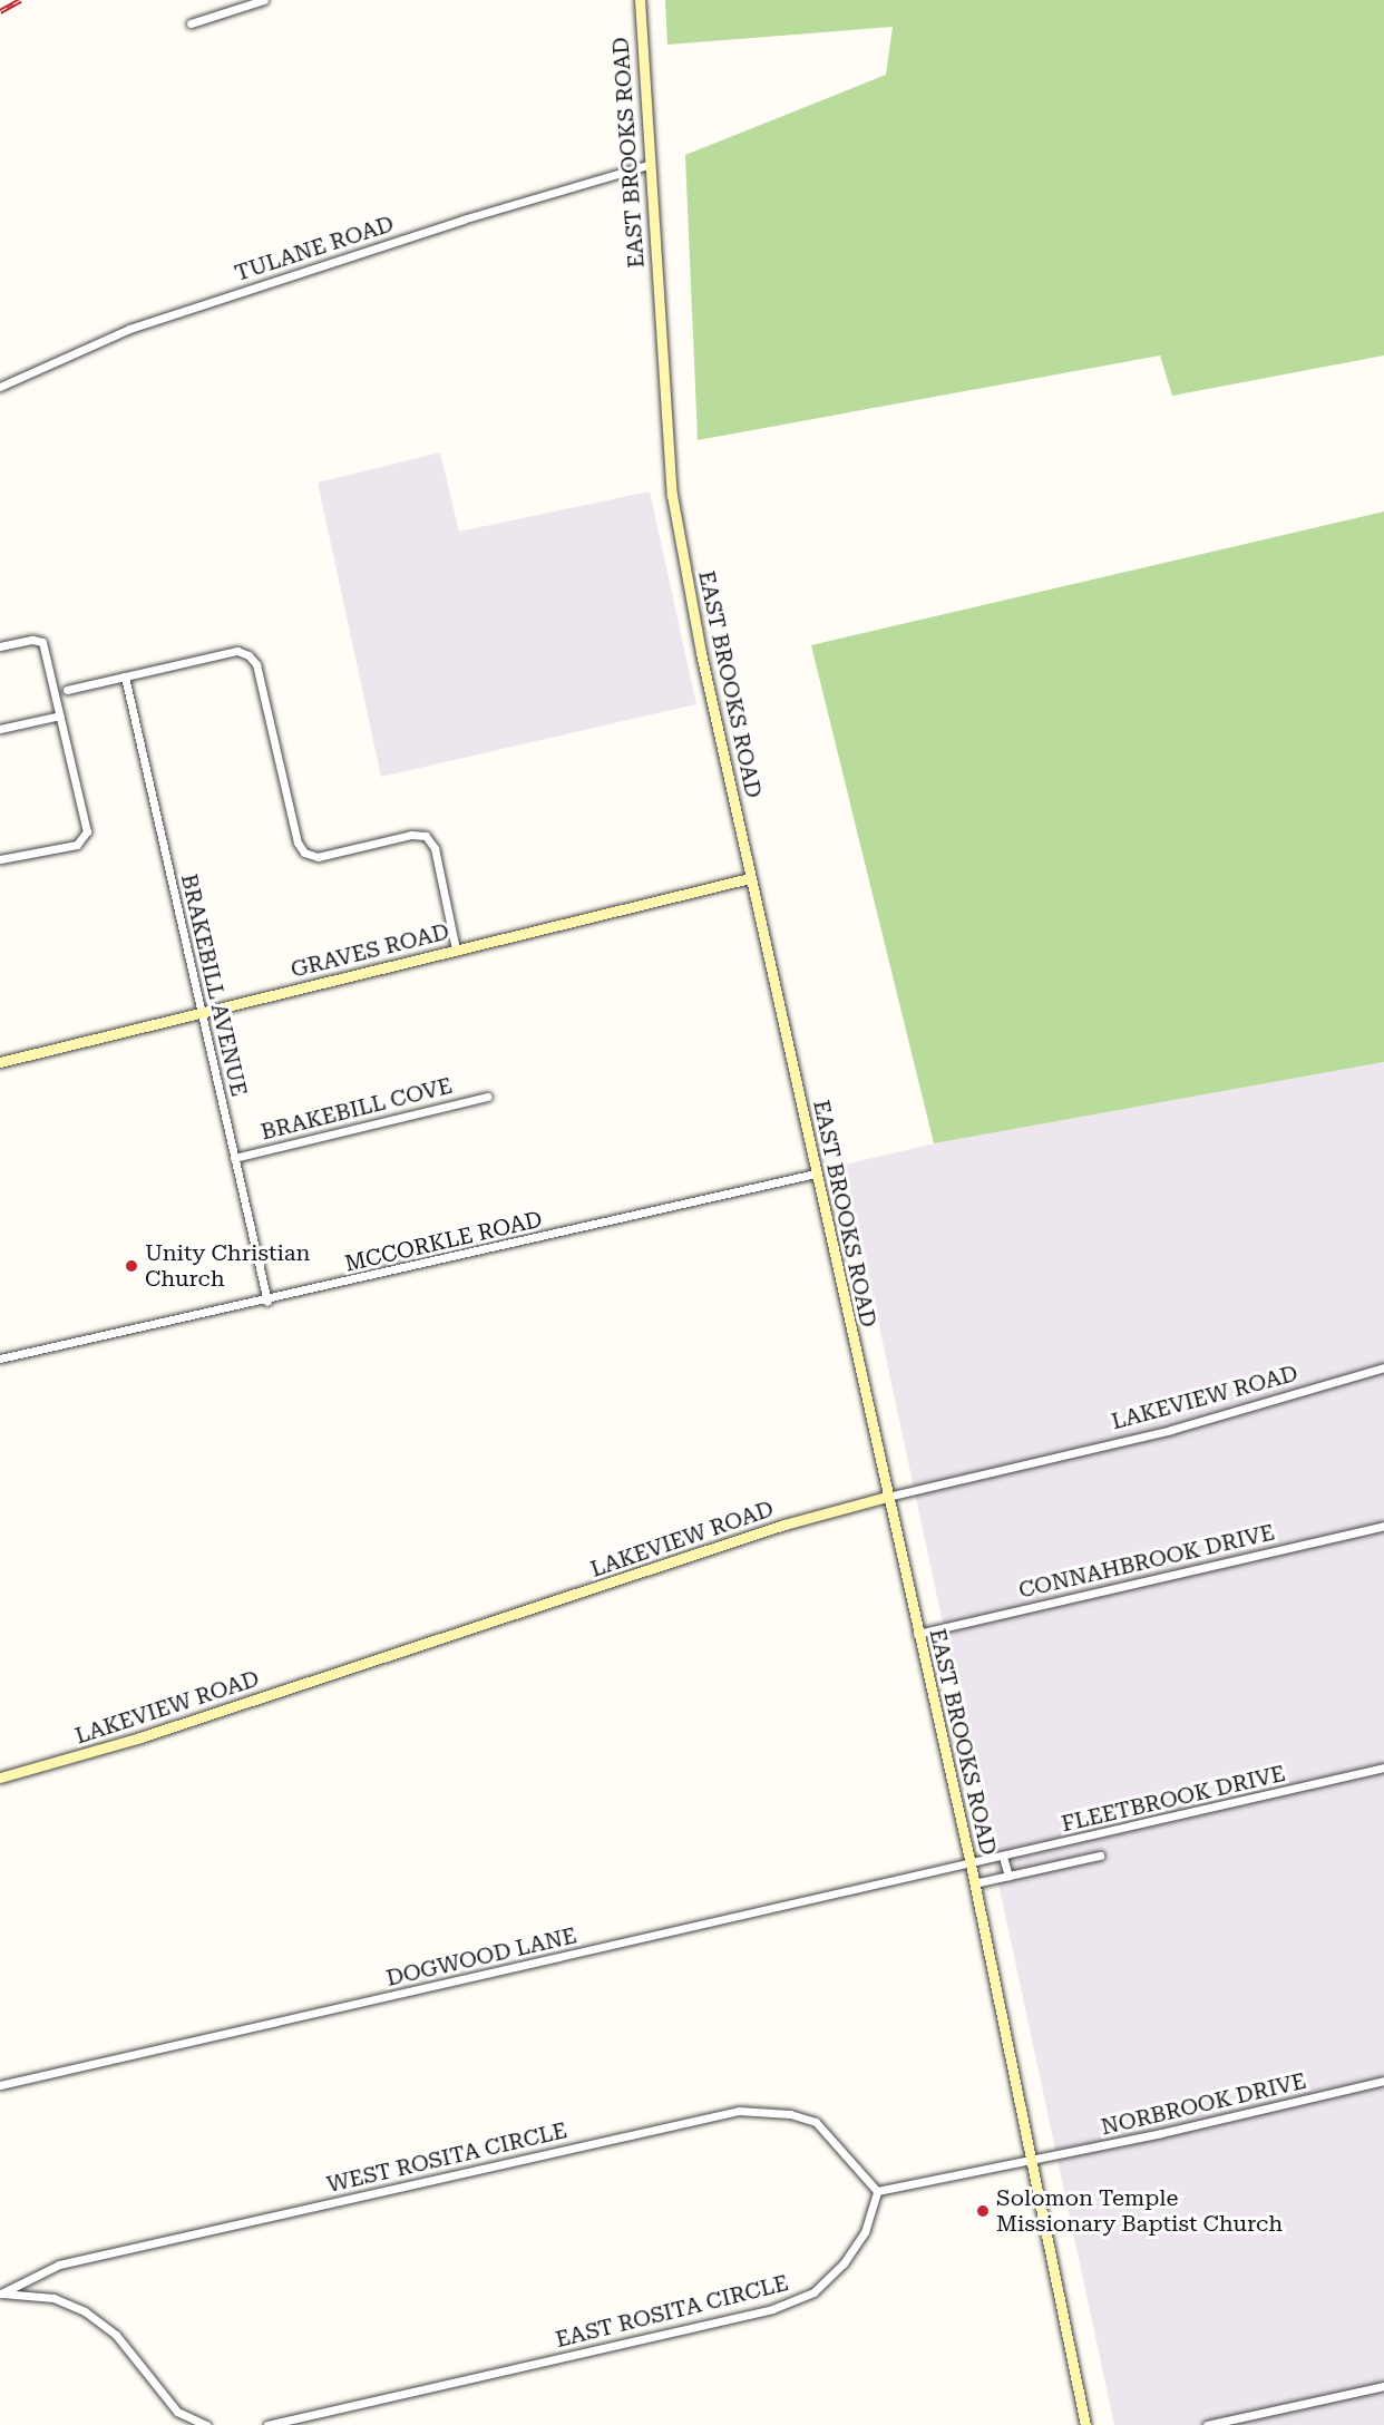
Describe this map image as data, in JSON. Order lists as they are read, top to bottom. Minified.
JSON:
{"streets":{"main road":["EAST BROOKS ROAD","GRAVES ROAD","LAKEVIEW ROAD"],"street":["TULANE ROAD","BRAKEBILL AVENUE","BRAKEBILL COVE","MCCORKLE ROAD","CONNAHBROOK DRIVE","FLEETBROOK DRIVE","DOGWOOD LANE","NORBROOK DRIVE","WEST ROSITA CIRCLE","EAST ROSITA CIRCLE"]},"crossings":[["EAST BROOKS ROAD","TULANE ROAD"],["EAST BROOKS ROAD","GRAVES ROAD"],["EAST BROOKS ROAD","MCCORKLE ROAD"],["EAST BROOKS ROAD","LAKEVIEW ROAD"],["EAST BROOKS ROAD","CONNAHBROOK DRIVE"],["EAST BROOKS ROAD","FLEETBROOK DRIVE"],["EAST BROOKS ROAD","DOGWOOD LANE"],["EAST BROOKS ROAD","NORBROOK DRIVE"],["GRAVES ROAD","BRAKEBILL AVENUE"],["BRAKEBILL AVENUE","BRAKEBILL COVE"],["BRAKEBILL AVENUE","MCCORKLE ROAD"],["FLEETBROOK DRIVE","DOGWOOD LANE"],["WEST ROSITA CIRCLE","EAST ROSITA CIRCLE"]],"places":["Unity Christian Church","Solomon Temple Missionary Baptist Church"]}
